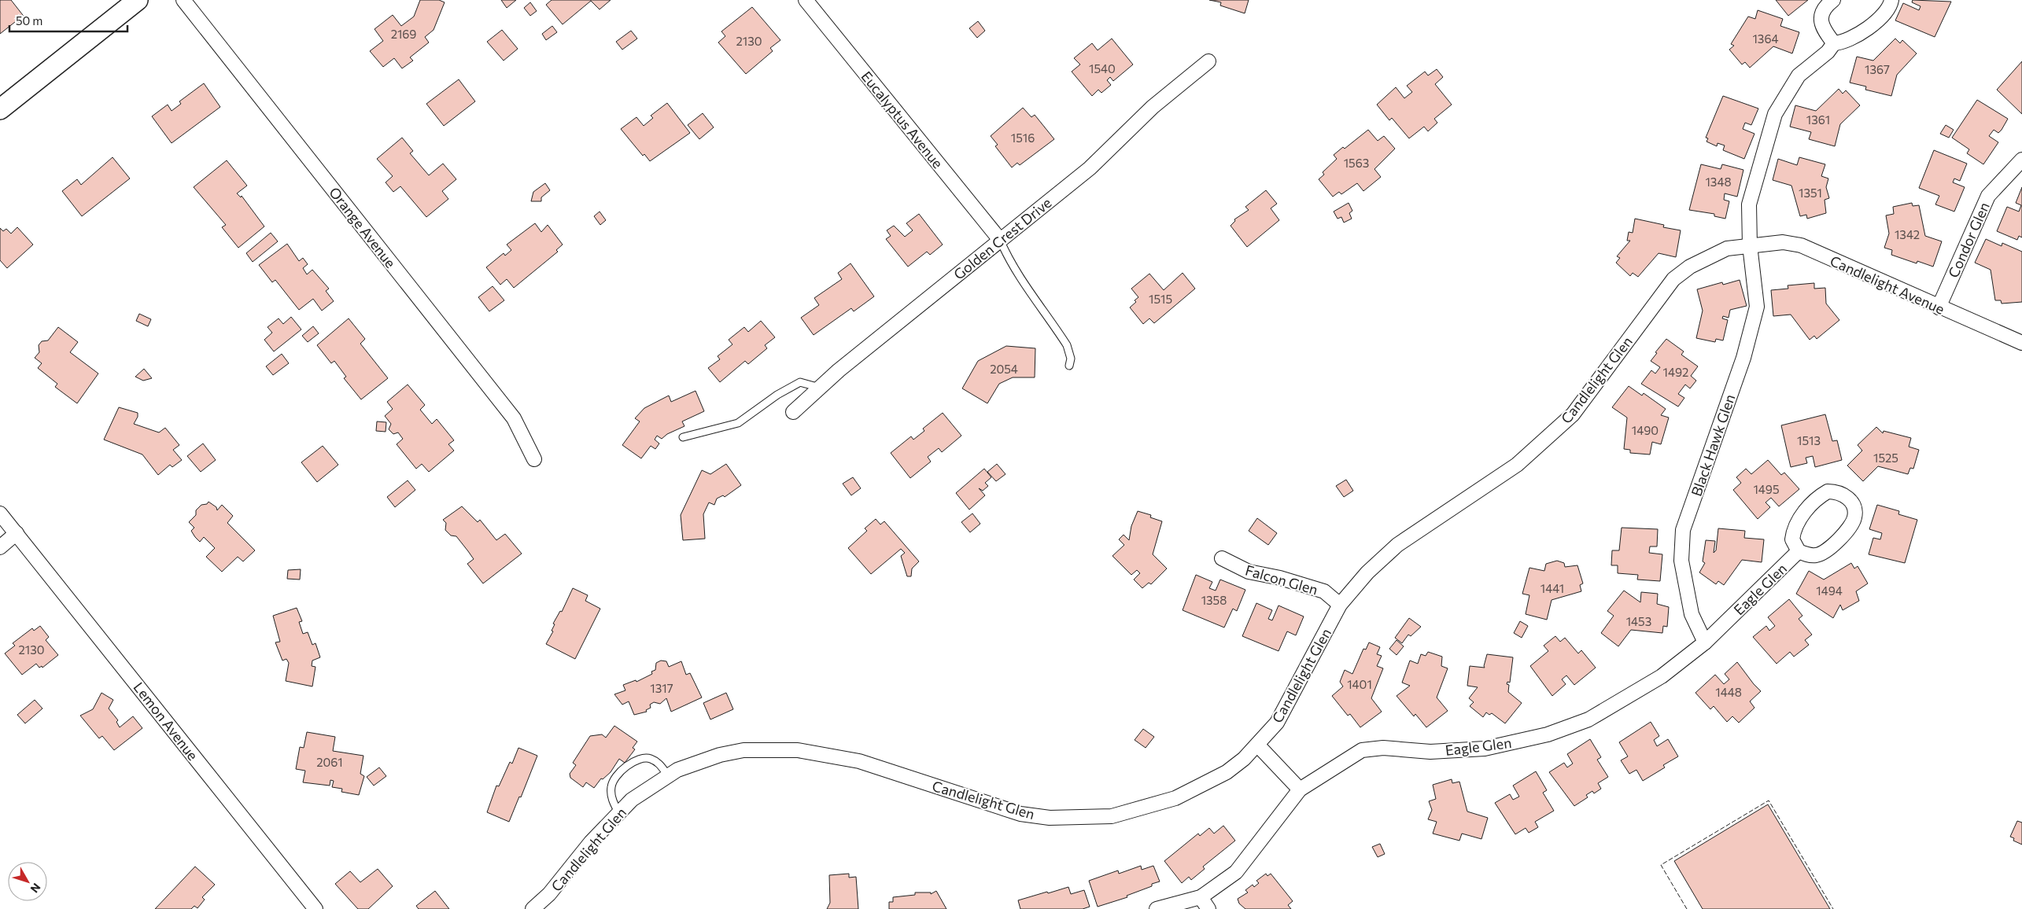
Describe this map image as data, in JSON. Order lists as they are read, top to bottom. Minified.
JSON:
{"streets":{"street":["Eucalyptus Avenue","Orange Avenue","Golden Crest Drive","Condor Glen","Candlelight Avenue","Candlelight Glen","Black Hawk Glen","Falcon Glen","Eagle Glen","Lemon Avenue"]},"crossings":[["Eucalyptus Avenue","Golden Crest Drive"],["Condor Glen","Candlelight Avenue"],["Candlelight Avenue","Candlelight Glen"],["Candlelight Avenue","Black Hawk Glen"],["Candlelight Glen","Black Hawk Glen"],["Candlelight Glen","Falcon Glen"],["Black Hawk Glen","Eagle Glen"]],"house_numbers":["2169","1364","2130","1540","1367","1361","1516","1563","1348","1351","1342","1515","2054","1492","1490","1513","1525","1495","1441","1494","1358","1453","2130","1401","1317","1448","2061"],"scale_bar":"50 m","north":"bottom right"}
